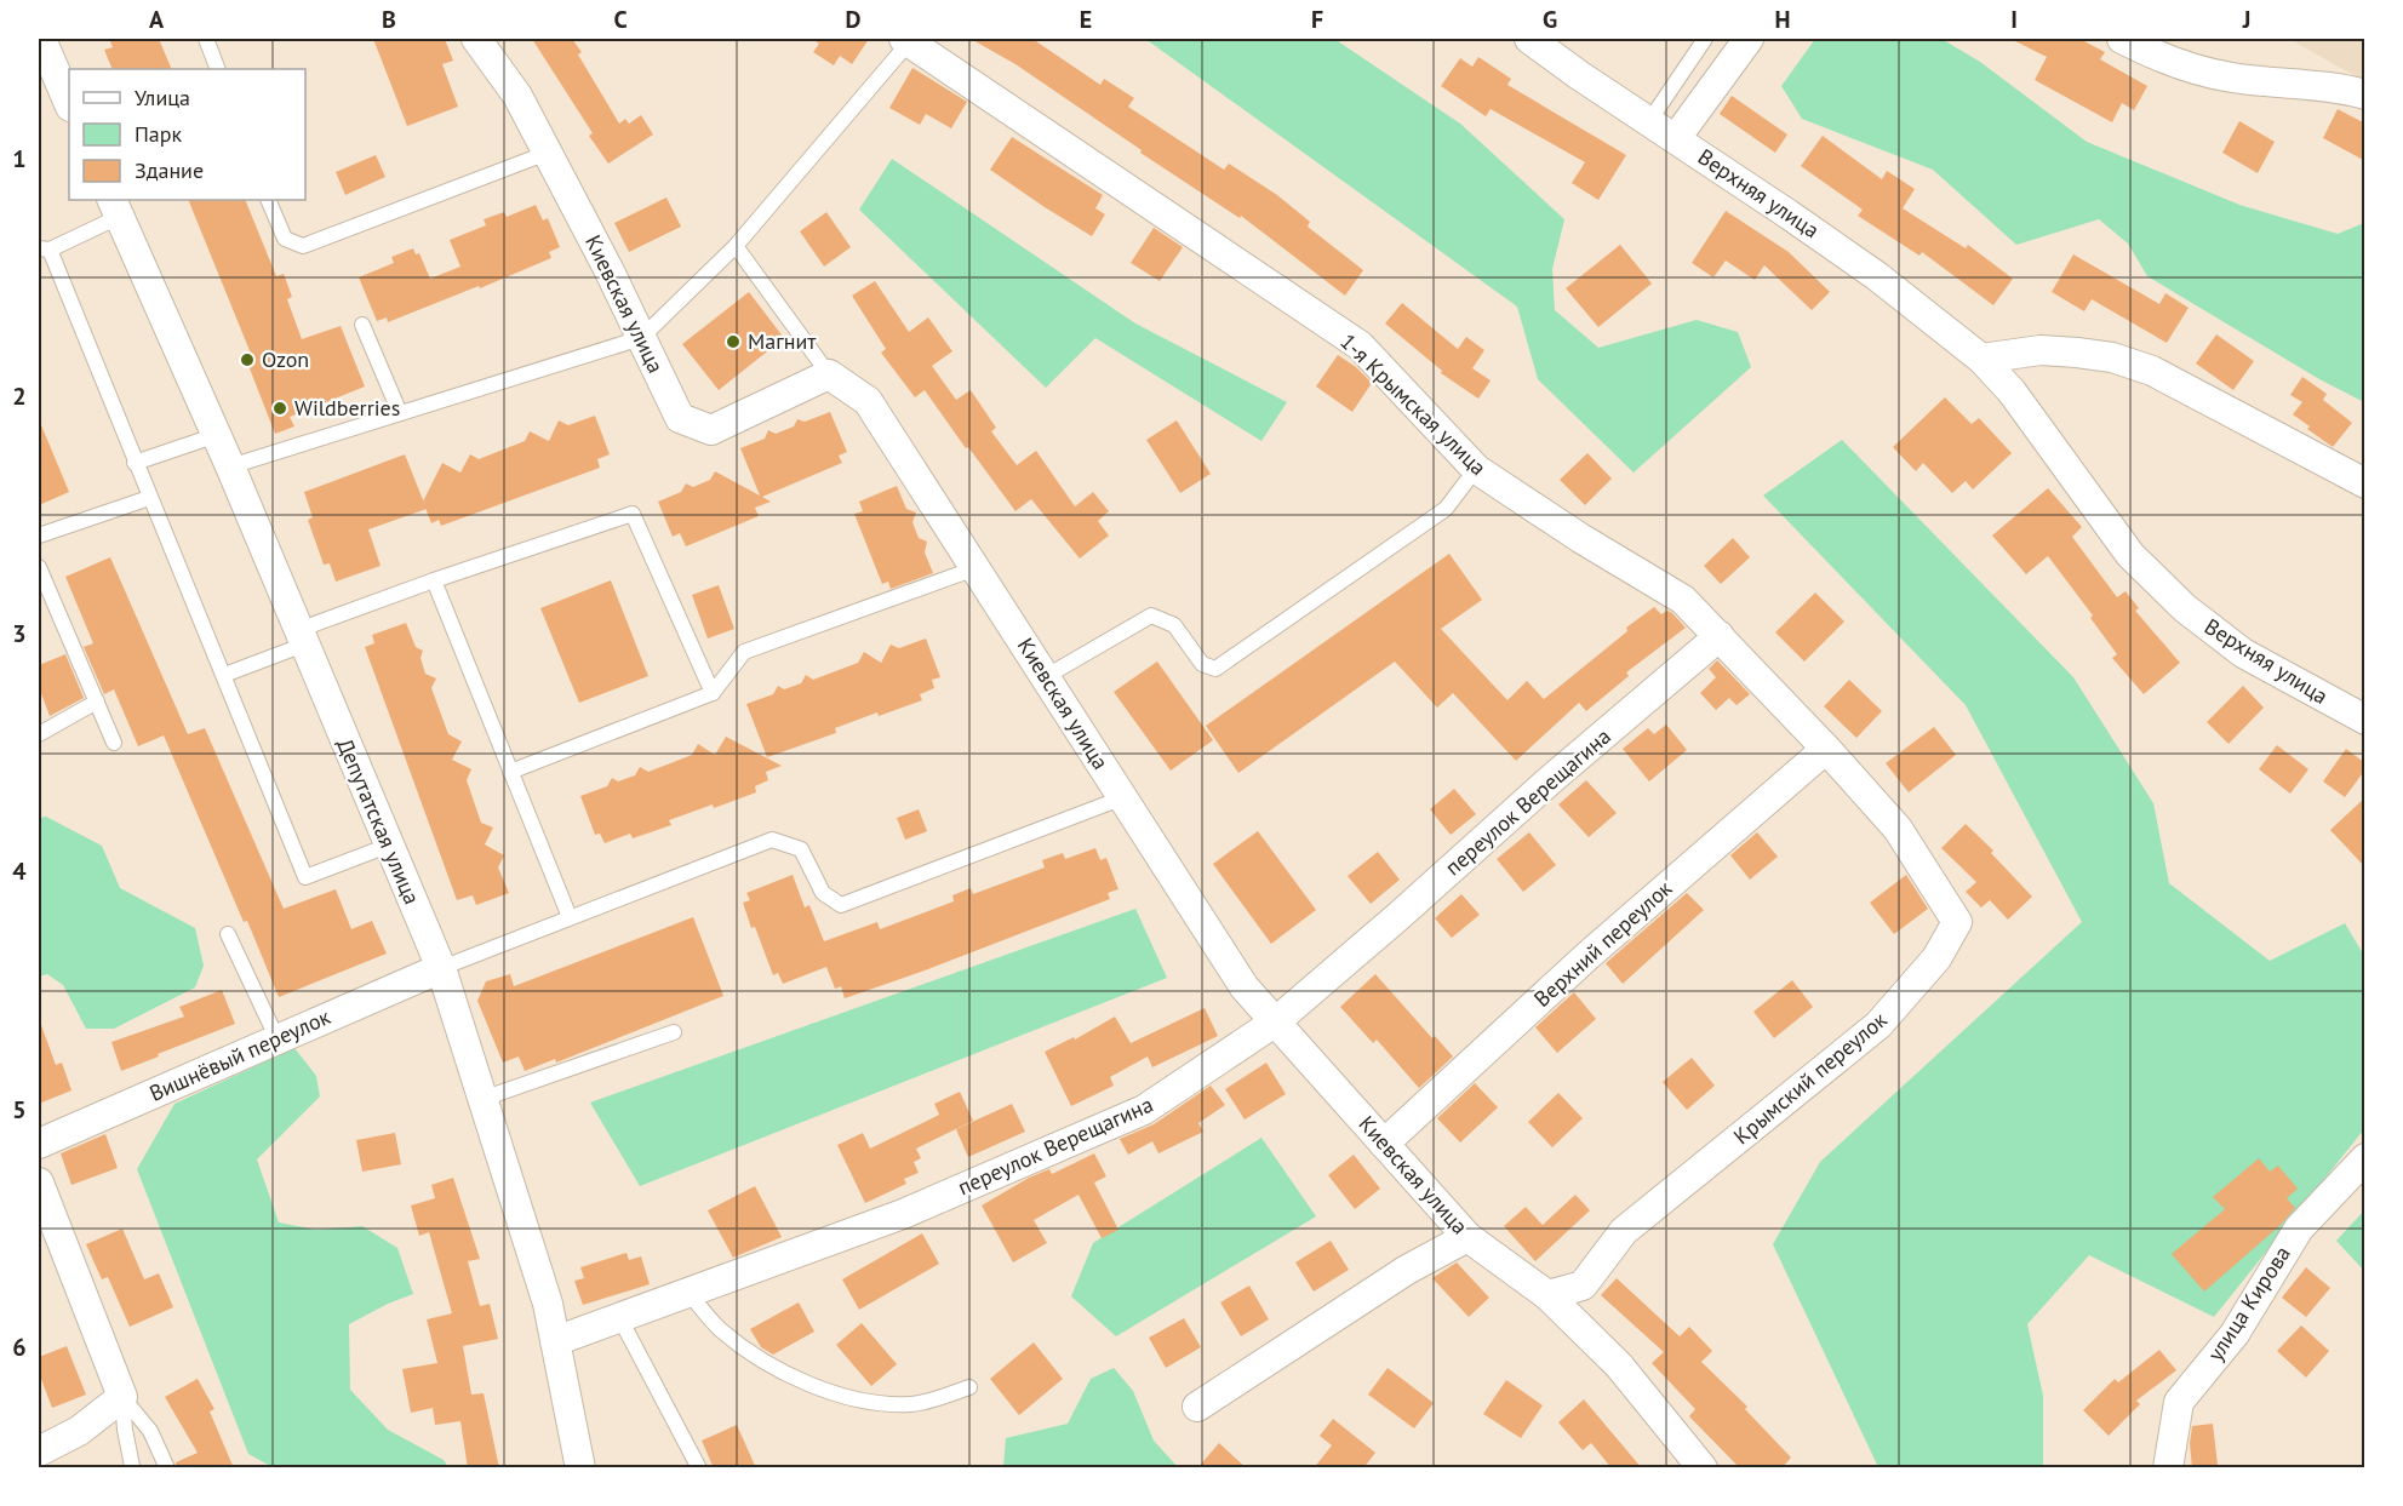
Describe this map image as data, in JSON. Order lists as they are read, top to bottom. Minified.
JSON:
{"streets":{"street":["Верхняя улица","Киевская улица","1-я Крымская улица","переулок Верещагина","Депутатская улица","Верхний переулок","Вишнёвый переулок","Крымский переулок","улица Кирова"]},"crossings":[["Киевская улица","переулок Верещагина"],["Киевская улица","Верхний переулок"],["Киевская улица","Крымский переулок"],["1-я Крымская улица","переулок Верещагина"],["1-я Крымская улица","Верхний переулок"],["1-я Крымская улица","Крымский переулок"],["переулок Верещагина","Депутатская улица"],["Депутатская улица","Вишнёвый переулок"],["Верхний переулок","Крымский переулок"]],"places":["Магнит","Ozon","Wildberries"],"legend":["Улица","Парк","Здание"],"grid":{"columns":["A","B","C","D","E","F","G","H","I","J"],"rows":["1","2","3","4","5","6"]}}
